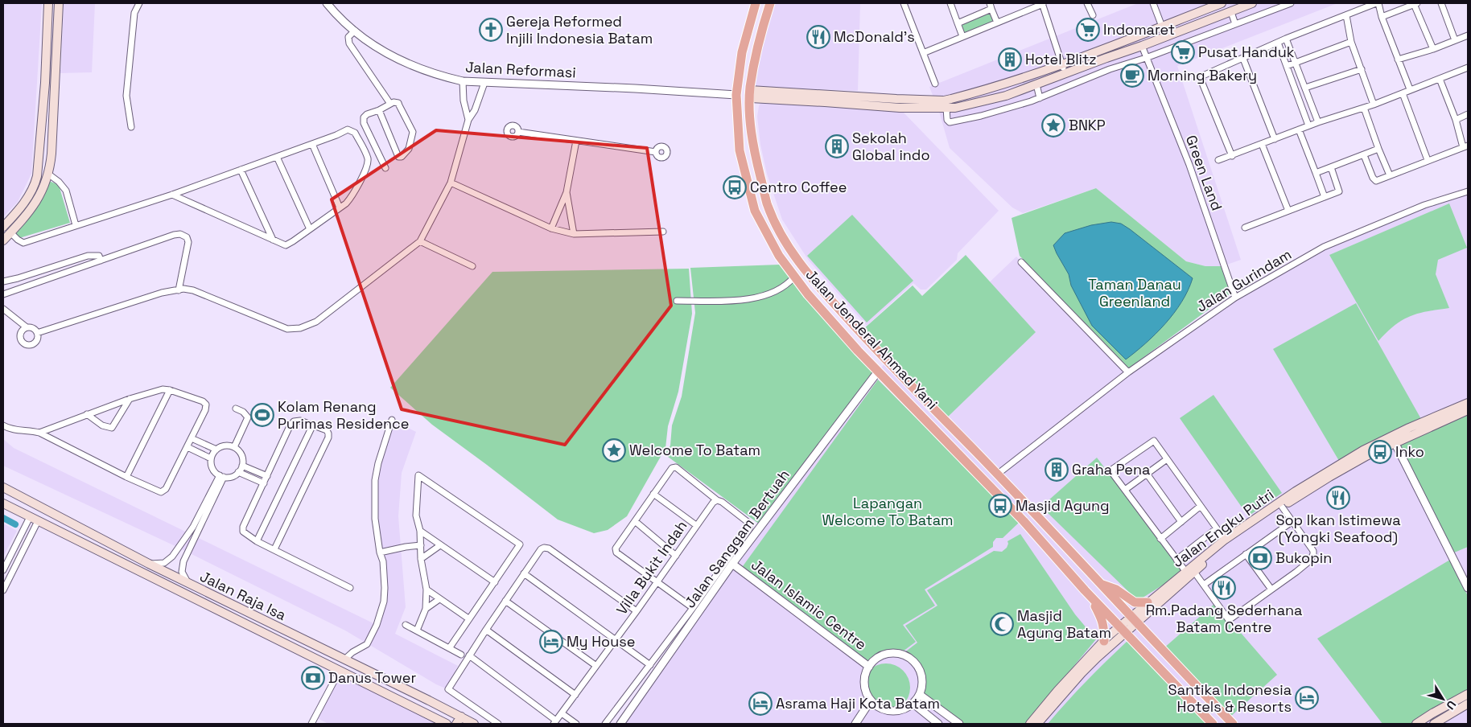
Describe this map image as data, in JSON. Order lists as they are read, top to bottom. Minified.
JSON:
{"streets":{"highway":["Jalan Jenderal Ahmad Yani"],"main road":["Jalan Engku Putri","Jalan Raja Isa"],"street":["Jalan Reformasi","Green Land","Jalan Gurindam","Jalan Sanggam Bertuah","Villa Bukit Indah","Jalan Islamic Centre"]},"crossings":[["Jalan Reformasi","Jalan Jenderal Ahmad Yani"],["Green Land","Jalan Gurindam"],["Jalan Gurindam","Jalan Jenderal Ahmad Yani"],["Jalan Jenderal Ahmad Yani","Jalan Engku Putri"],["Jalan Jenderal Ahmad Yani","Jalan Sanggam Bertuah"],["Jalan Sanggam Bertuah","Jalan Islamic Centre"]],"parks":["Taman Danau Greenland","Lapangan Welcome To Batam"],"places":{"church":["Gereja Reformed Injili Indonesia Batam"],"supermarket":["Indomaret","Pusat Handuk"],"restaurant":["McDonald's","Sop Ikan Istimewa (Yongki Seafood)","Rm.Padang Sederhana Batam Centre"],"building":["Hotel Blitz","Sekolah Global indo","Graha Pena"],"cafe":["Morning Bakery"],"place":["BNKP","Welcome To Batam"],"bus stop":["Centro Coffee","Inko","Masjid Agung"],"sports":["Kolam Renang Purimas Residence"],"bank":["Bukopin","Danus Tower"],"mosque":["Masjid Agung Batam"],"hotel":["My House","Santika Indonesia Hotels & Resorts","Asrama Haji Kota Batam"]},"north":"bottom right"}
